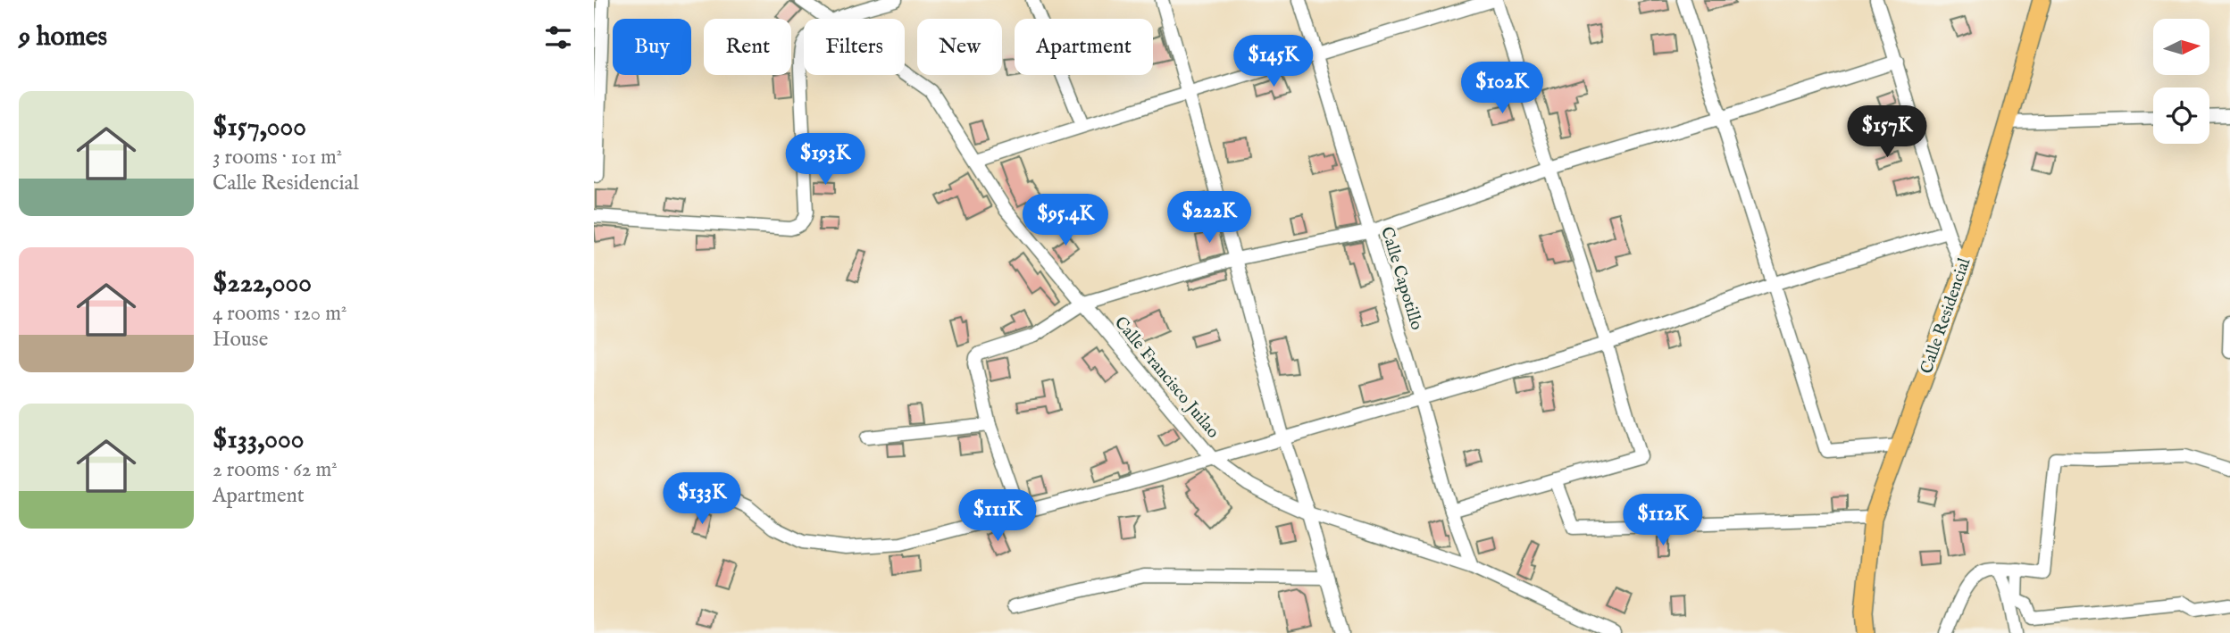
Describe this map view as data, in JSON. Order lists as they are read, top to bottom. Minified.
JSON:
{"streets":{"main road":["Calle Residencial"],"street":["Calle Capotillo","Calle Francisco Juilao"]},"crossings":[["Calle Capotillo","Calle Francisco Juilao"]],"north":"right","page":{"heading":"9 homes","chip":["Buy","Rent","Filters","New","Apartment"],"price":["$145K","$102K","$157K","$193K","$222K","$95.4K","$133K","$111K","$112K"],"list":[{"name":"$157,000","note":"3 rooms · 101 m² · Calle Residencial"},{"name":"$222,000","note":"4 rooms · 120 m² · House"},{"name":"$133,000","note":"2 rooms · 62 m² · Apartment"}]}}
